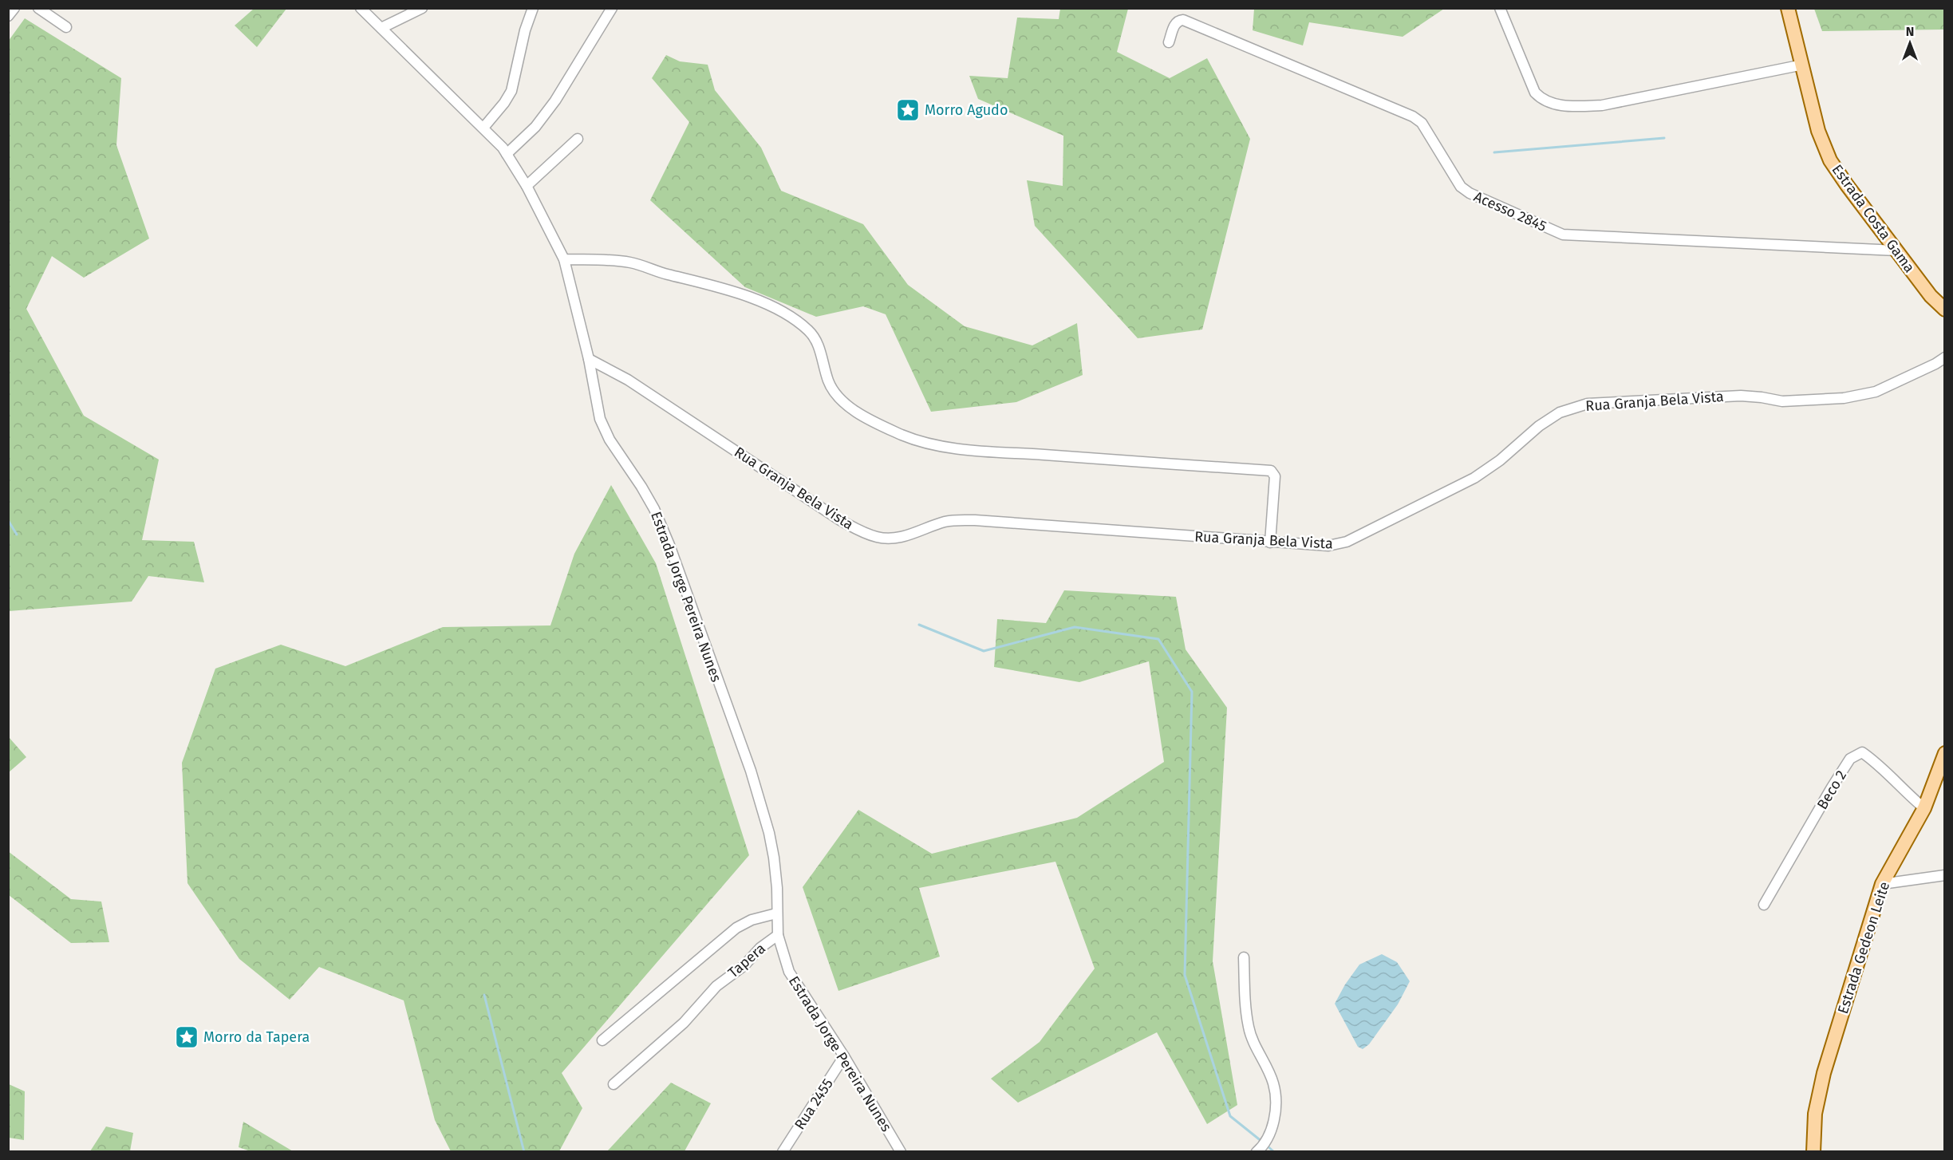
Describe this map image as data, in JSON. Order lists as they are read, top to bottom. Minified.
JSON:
{"streets":{"main road":["Estrada Costa Gama","Estrada Gedeon Leite"],"street":["Acesso 2845","Rua Granja Bela Vista","Estrada Jorge Pereira Nunes","Beco 2","Tapera","Rua 2455"]},"crossings":[["Acesso 2845","Estrada Costa Gama"],["Rua Granja Bela Vista","Estrada Jorge Pereira Nunes"],["Estrada Jorge Pereira Nunes","Tapera"],["Estrada Jorge Pereira Nunes","Rua 2455"],["Beco 2","Estrada Gedeon Leite"]],"places":{"place":["Morro Agudo","Morro da Tapera"]},"north":"top"}
